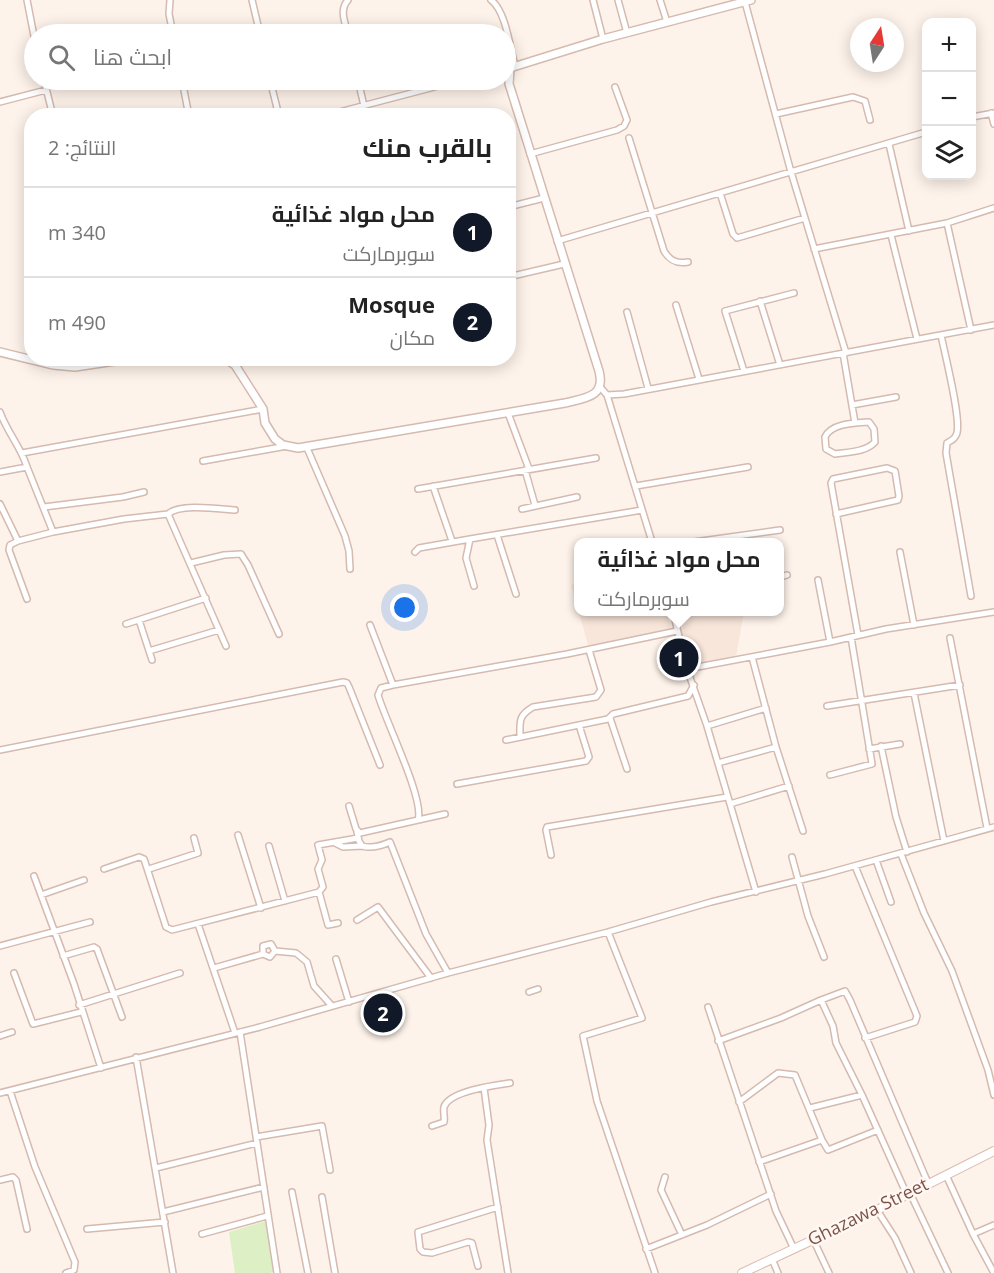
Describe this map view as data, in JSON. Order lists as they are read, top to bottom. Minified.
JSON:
{"streets":{"main road":["Ghazawa Street"]},"north":"top","page":{"map_buttons":["+","−"],"search":"ابحث هنا","heading":["بالقرب منك","النتائج: 2"],"list":[{"mark":"1","name":"محل مواد غذائية","note":"سوبرماركت","value":"340 m"},{"mark":"2","name":"Mosque","note":"مكان","value":"490 m"}],"popup":["محل مواد غذائية","سوبرماركت"],"pins":["1","2"]}}
